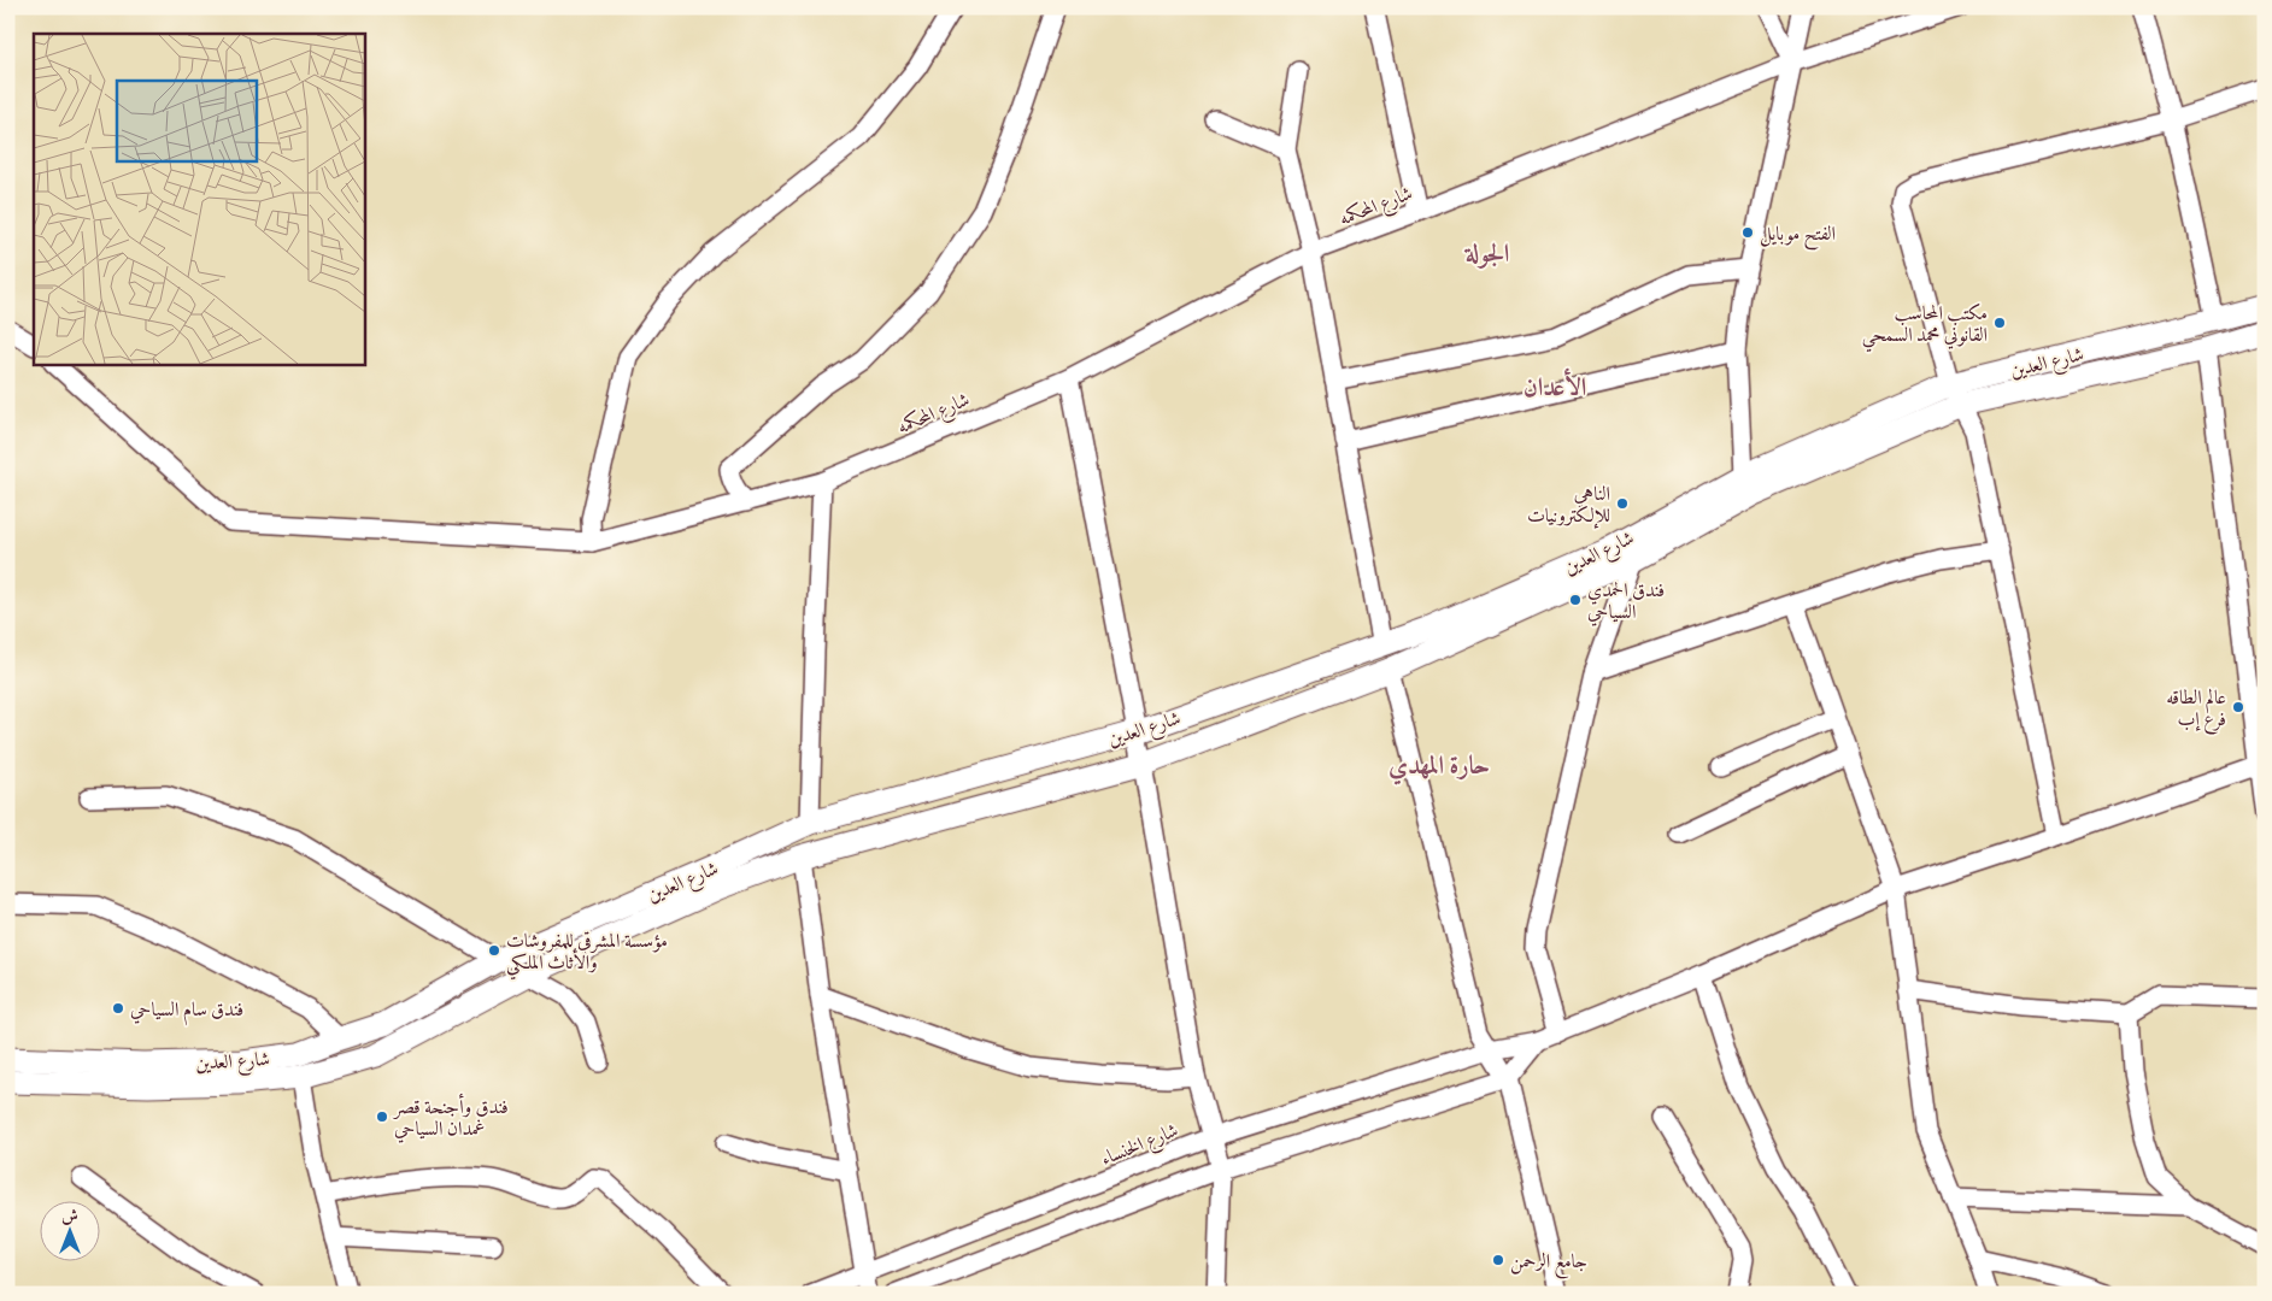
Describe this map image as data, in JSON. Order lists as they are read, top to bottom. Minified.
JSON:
{"streets":{"main road":["شارع العدين"],"street":["شارع المحكمه","شارع الخنساء"]},"districts":["الجولة","الأعدان","حارة المهدي"],"places":["الفتح موبايل","مكتب المحاسب القانوني محمد السمحي","الناهي للإلكترونيات","فندق الحمدي السياحي","عالم الطاقه فرع إب","مؤسسة المشرقي للمفروشات والأثاث الملكي","فندق سام السياحي","فندق وأجنحة قصر غمدان السياحي","جامع الرحمن"],"north":"top"}
